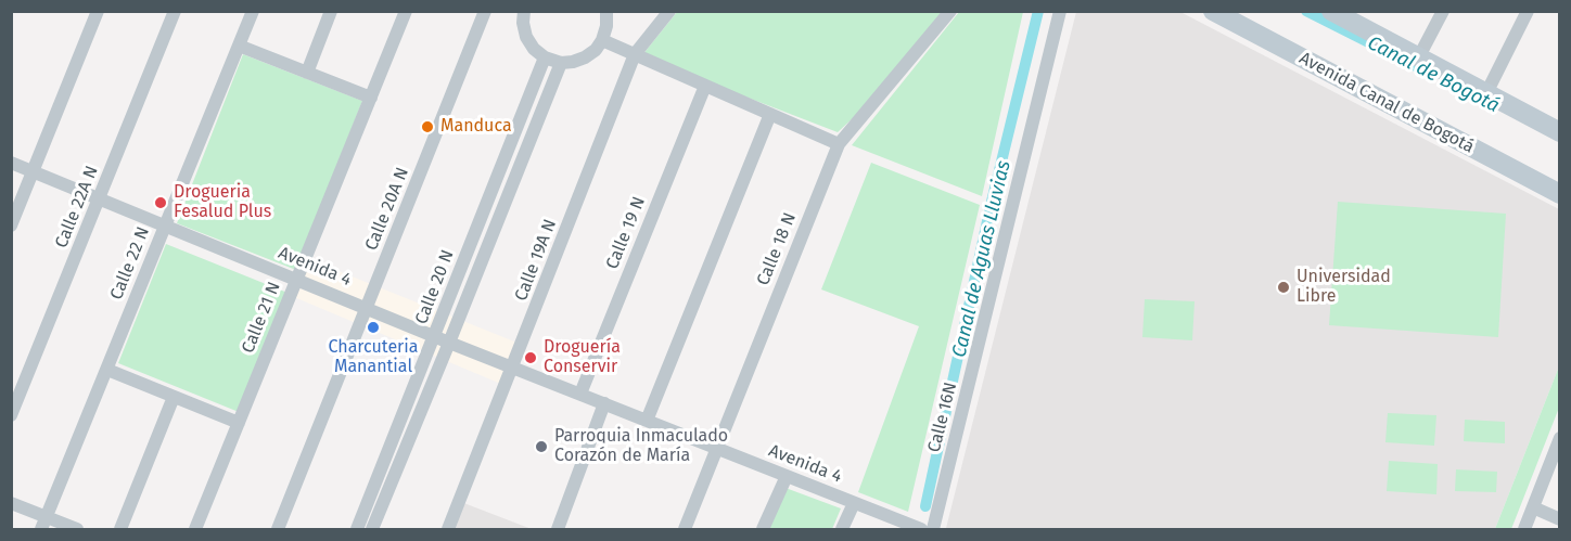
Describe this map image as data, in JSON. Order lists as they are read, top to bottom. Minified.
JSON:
{"streets":{"main road":["Avenida Canal de Bogotá"],"street":["Calle 22A N","Calle 20A N","Calle 19 N","Calle 18 N","Calle 19A N","Calle 22 N","Avenida 4","Calle 20 N","Calle 21 N","Calle 16N"]},"crossings":[["Calle 22A N","Avenida 4"],["Calle 20A N","Avenida 4"],["Calle 19 N","Avenida 4"],["Calle 18 N","Avenida 4"],["Calle 19A N","Avenida 4"],["Calle 22 N","Avenida 4"],["Avenida 4","Calle 20 N"],["Avenida 4","Calle 21 N"]],"water":["Canal de Bogotá","Canal de Aguas Lluvias"],"places":["Manduca","Drogueria Fesalud Plus","Universidad Libre","Charcuteria Manantial","Droguería Conservir","Parroquia Inmaculado Corazón de María"]}
